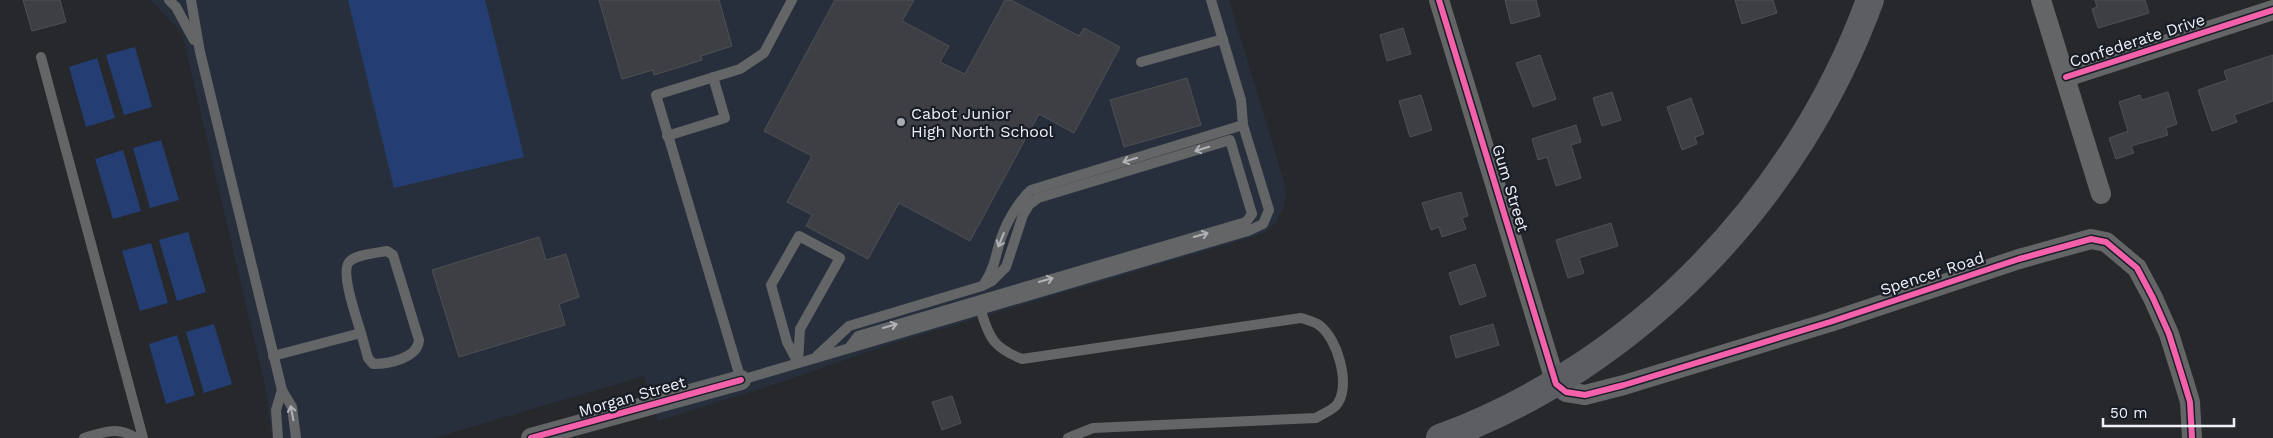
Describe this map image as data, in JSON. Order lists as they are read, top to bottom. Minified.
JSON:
{"streets":{"street":["Confederate Drive","Gum Street","Spencer Road","Morgan Street"]},"crossings":[["Gum Street","Spencer Road"]],"places":["Cabot Junior High North School"],"scale_bar":"50 m"}
